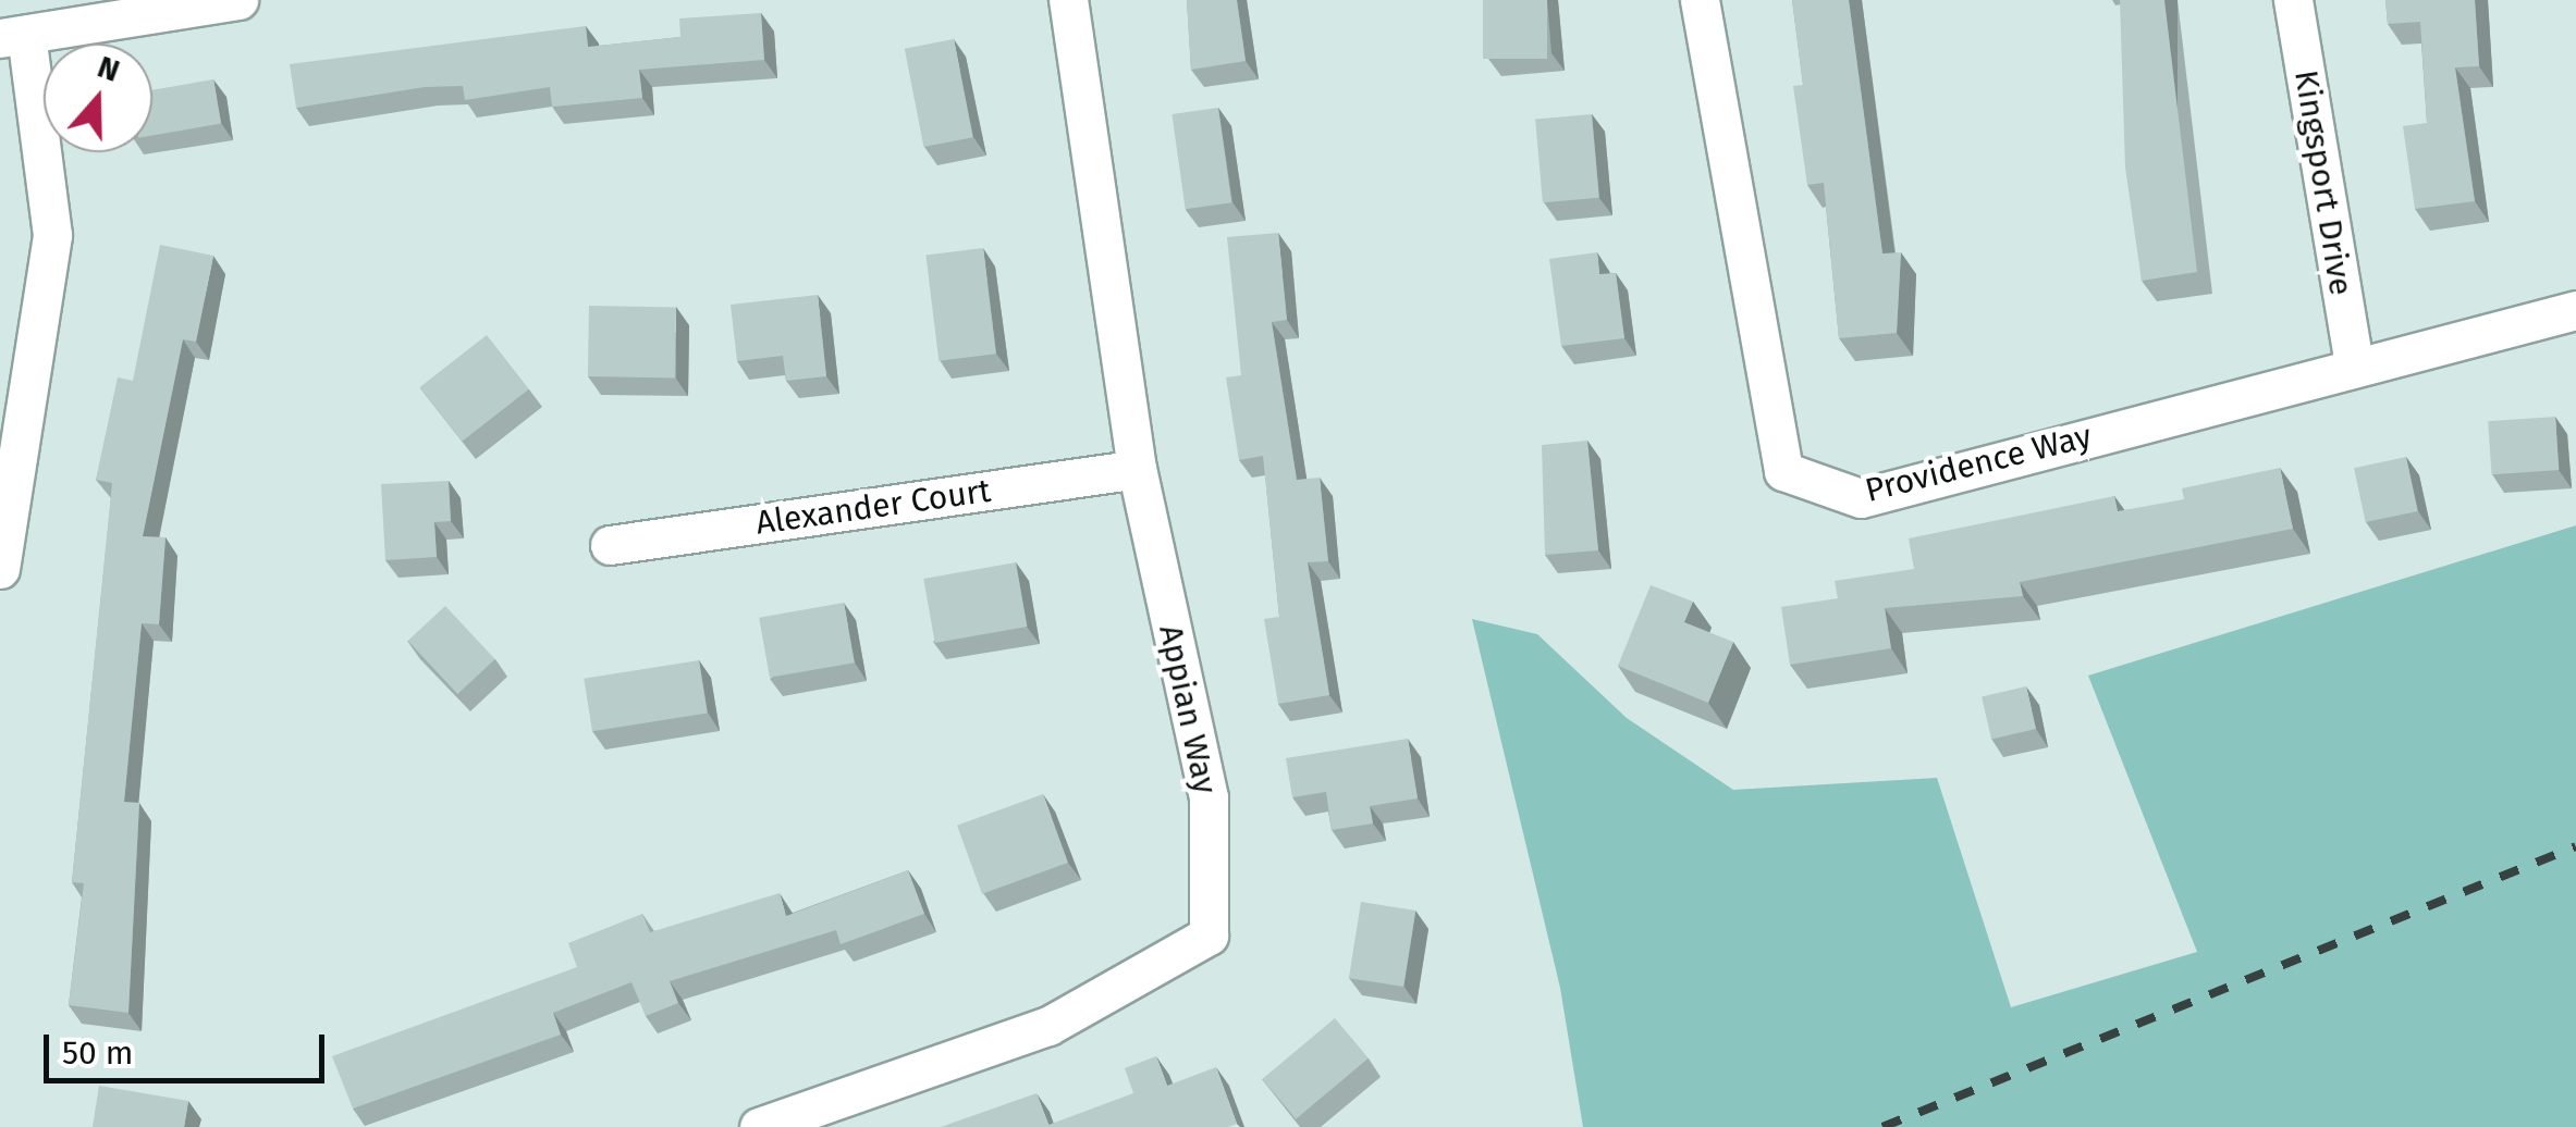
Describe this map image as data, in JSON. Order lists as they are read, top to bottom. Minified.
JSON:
{"streets":{"street":["Kingsport Drive","Providence Way","Alexander Court","Appian Way"]},"crossings":[["Kingsport Drive","Providence Way"],["Alexander Court","Appian Way"]],"scale_bar":"50 m","north":"top"}
